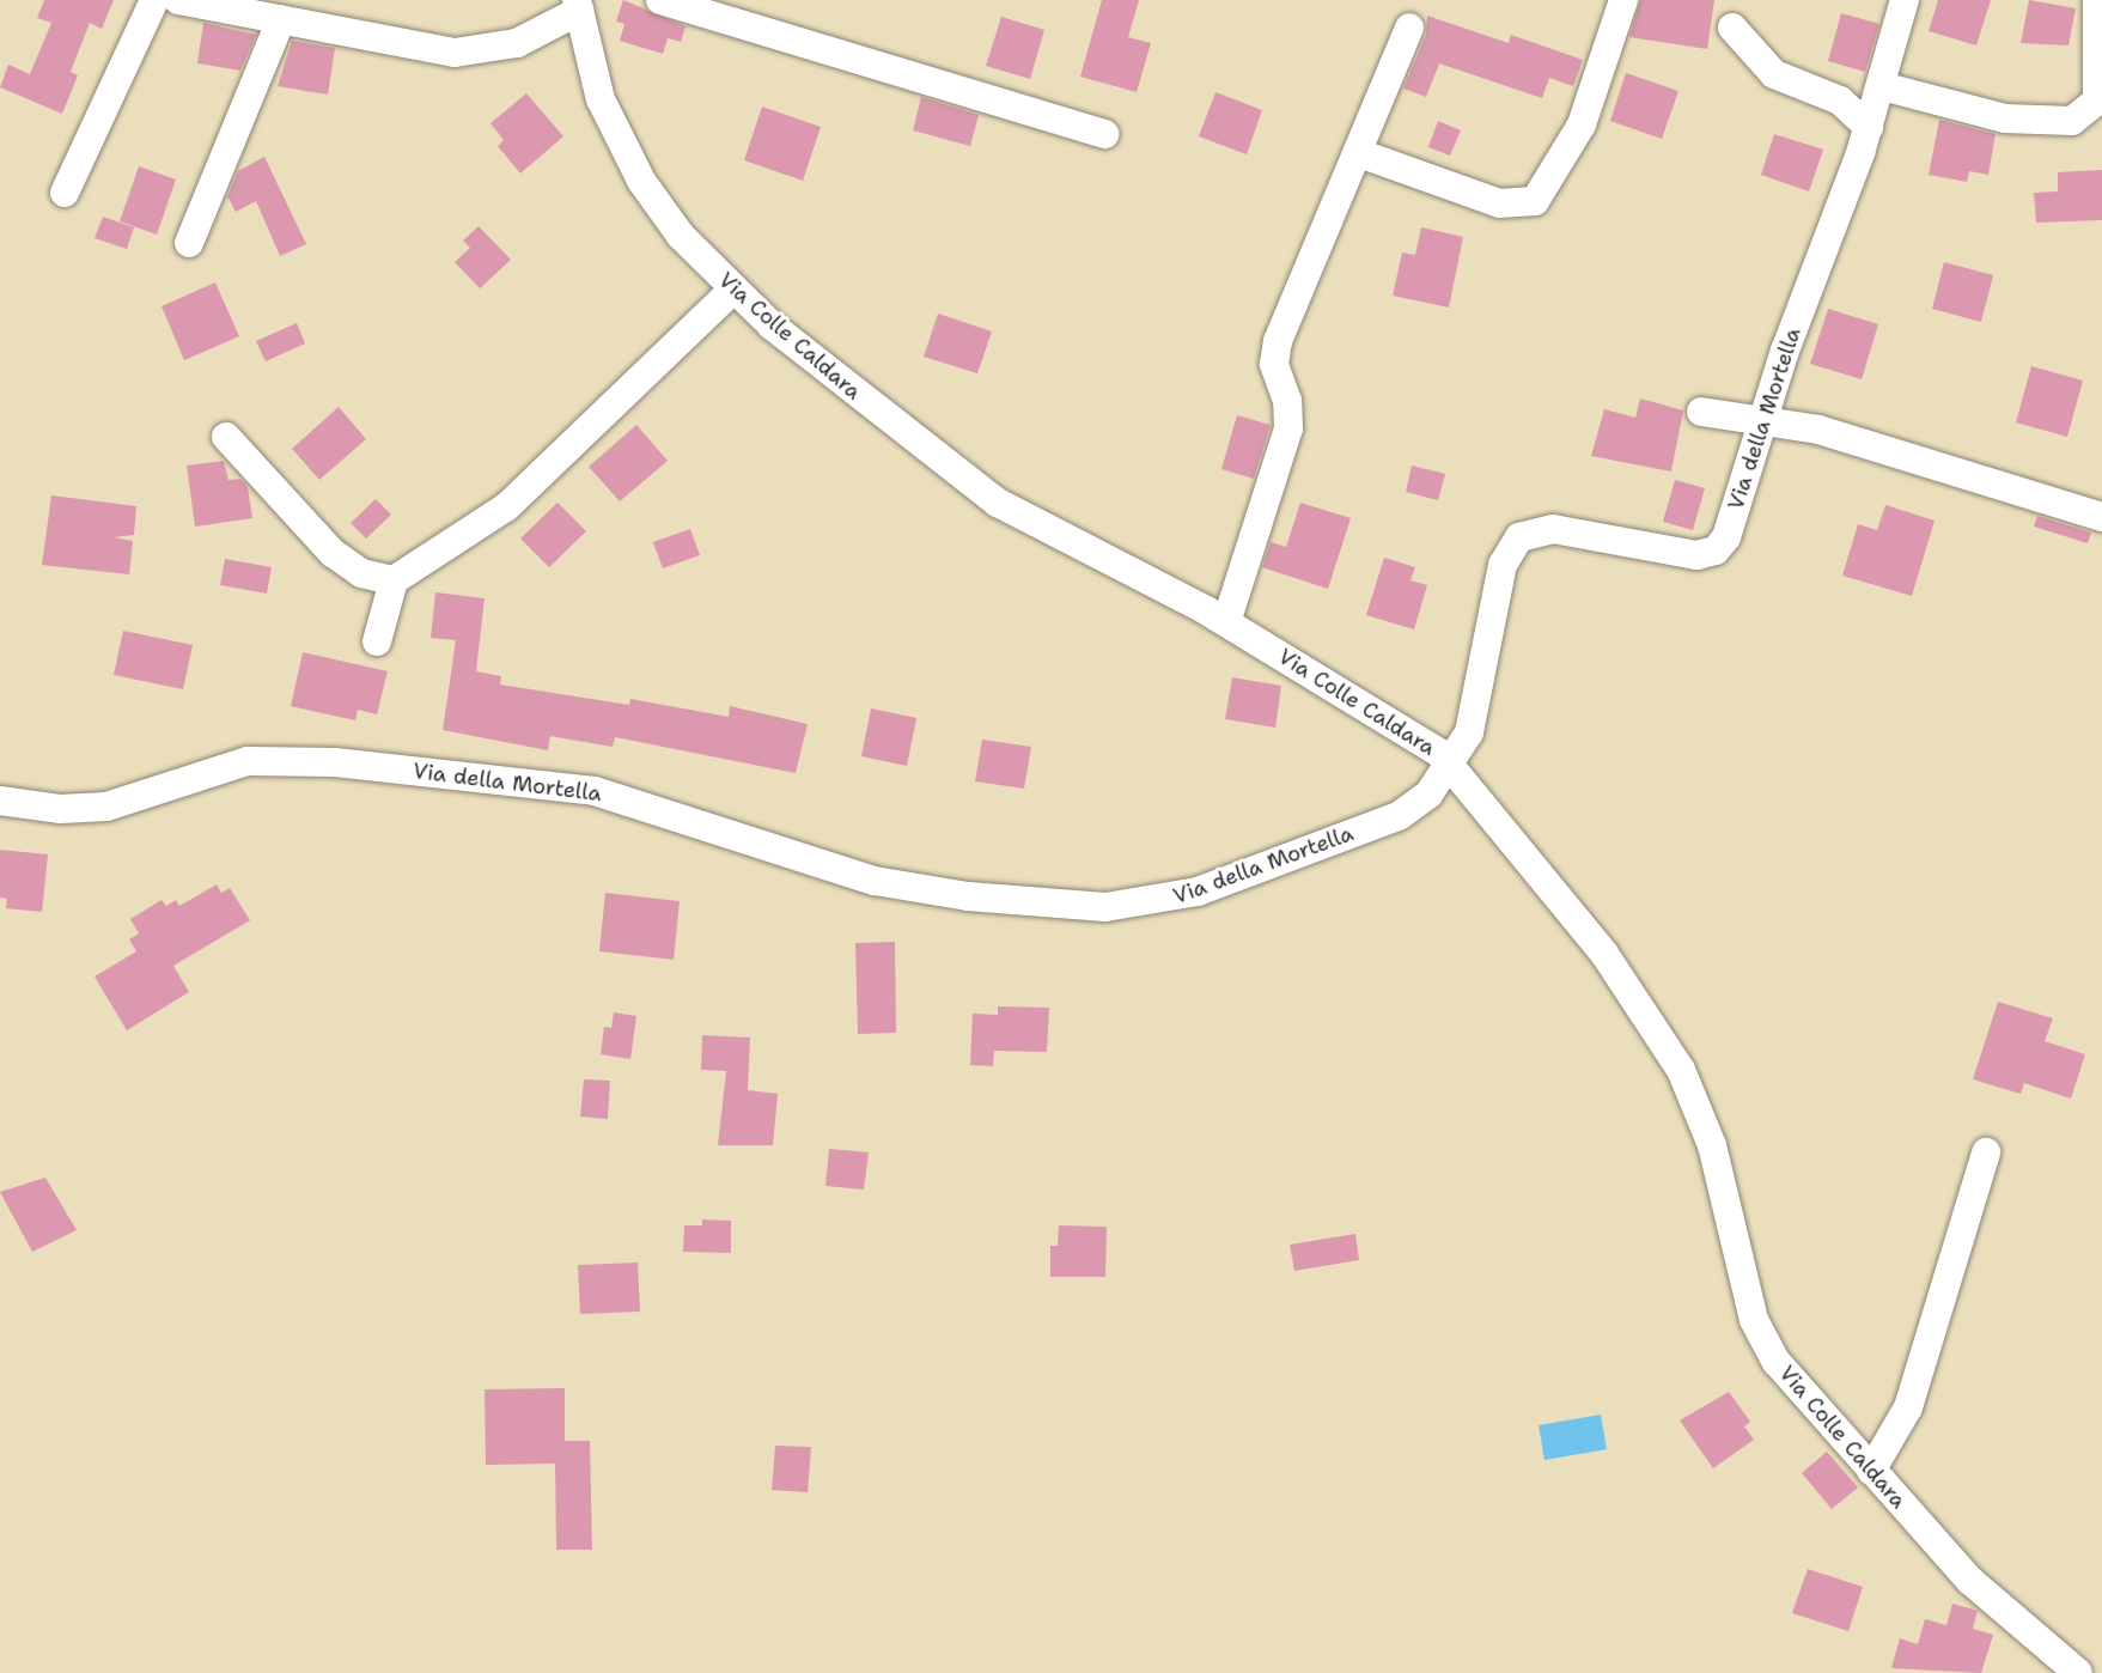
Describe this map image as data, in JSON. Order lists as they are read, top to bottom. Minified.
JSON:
{"streets":{"street":["Via Colle Caldara","Via della Mortella"]},"crossings":[["Via Colle Caldara","Via della Mortella"]]}
